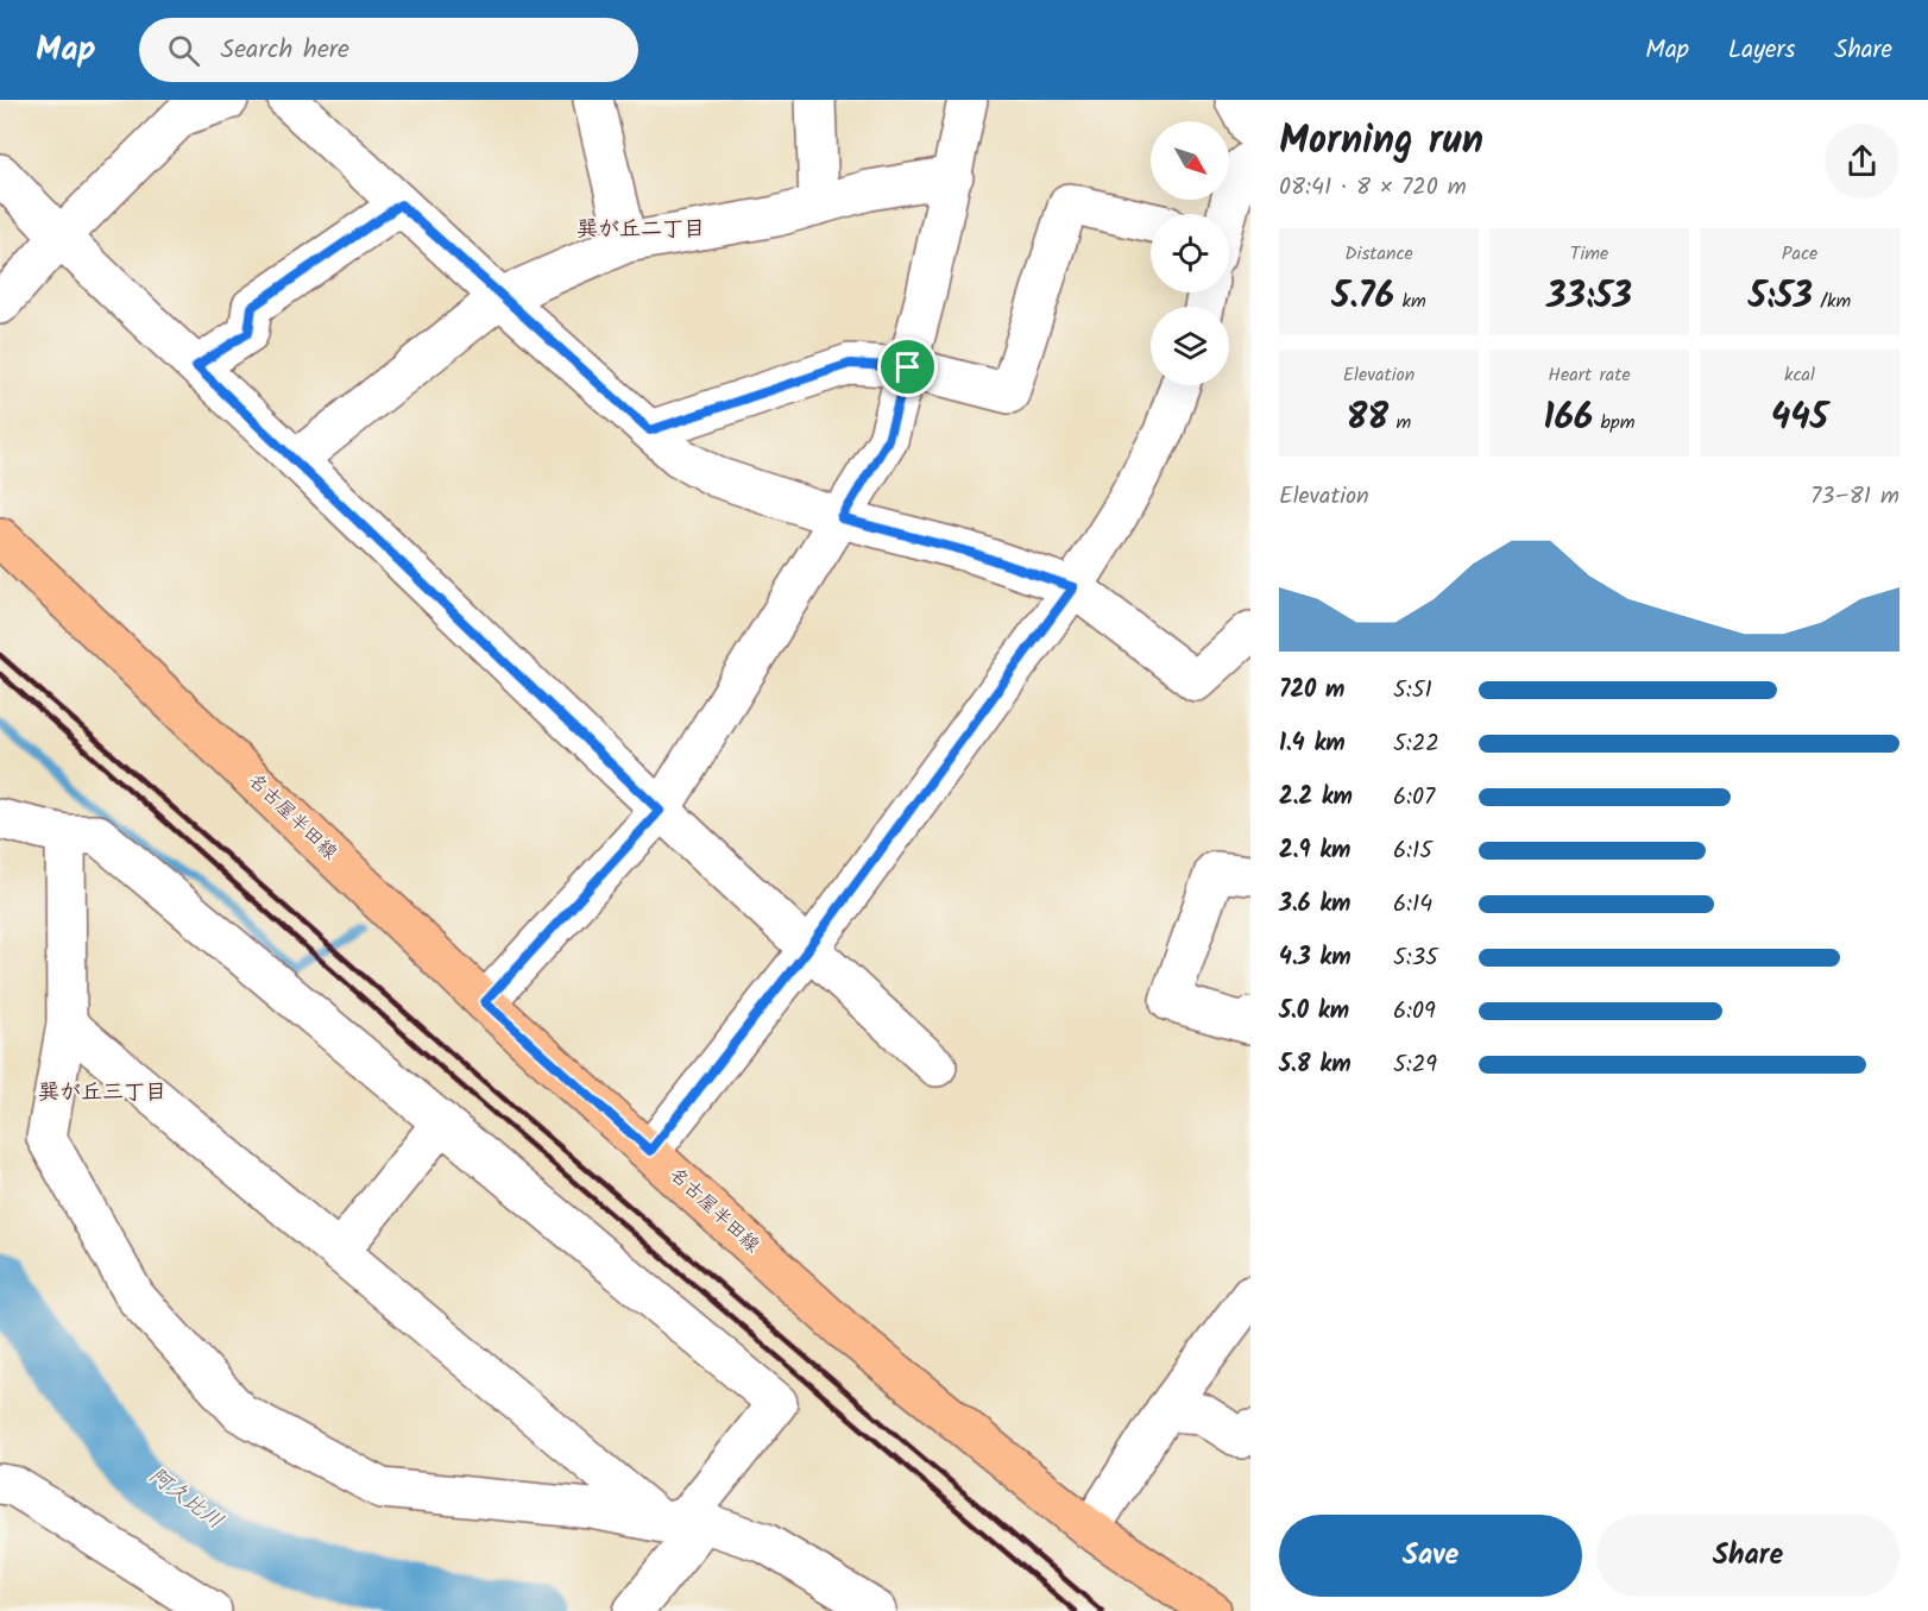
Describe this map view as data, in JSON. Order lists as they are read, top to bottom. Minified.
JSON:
{"streets":{"main road":["名古屋半田線"]},"districts":["巽が丘二丁目","巽が丘三丁目"],"water":["阿久比川"],"north":"bottom right","page":{"header":"Map","search":"Search here","nav":["Map","Layers","Share"],"heading":["Morning run","08:41 · 8 × 720 m"],"stats":[["Distance","5.76 km"],["Time","33:53"],["Pace","5:53 /km"],["Elevation","88 m"],["Heart rate","166 bpm"],["kcal","445"]],"chart":["Elevation","73–81 m"],"list":[{"name":"720 m","note":"5:51"},{"name":"1.4 km","note":"5:22"},{"name":"2.2 km","note":"6:07"},{"name":"2.9 km","note":"6:15"},{"name":"3.6 km","note":"6:14"},{"name":"4.3 km","note":"5:35"},{"name":"5.0 km","note":"6:09"},{"name":"5.8 km","note":"5:29"}],"buttons":["Save","Share"]}}
